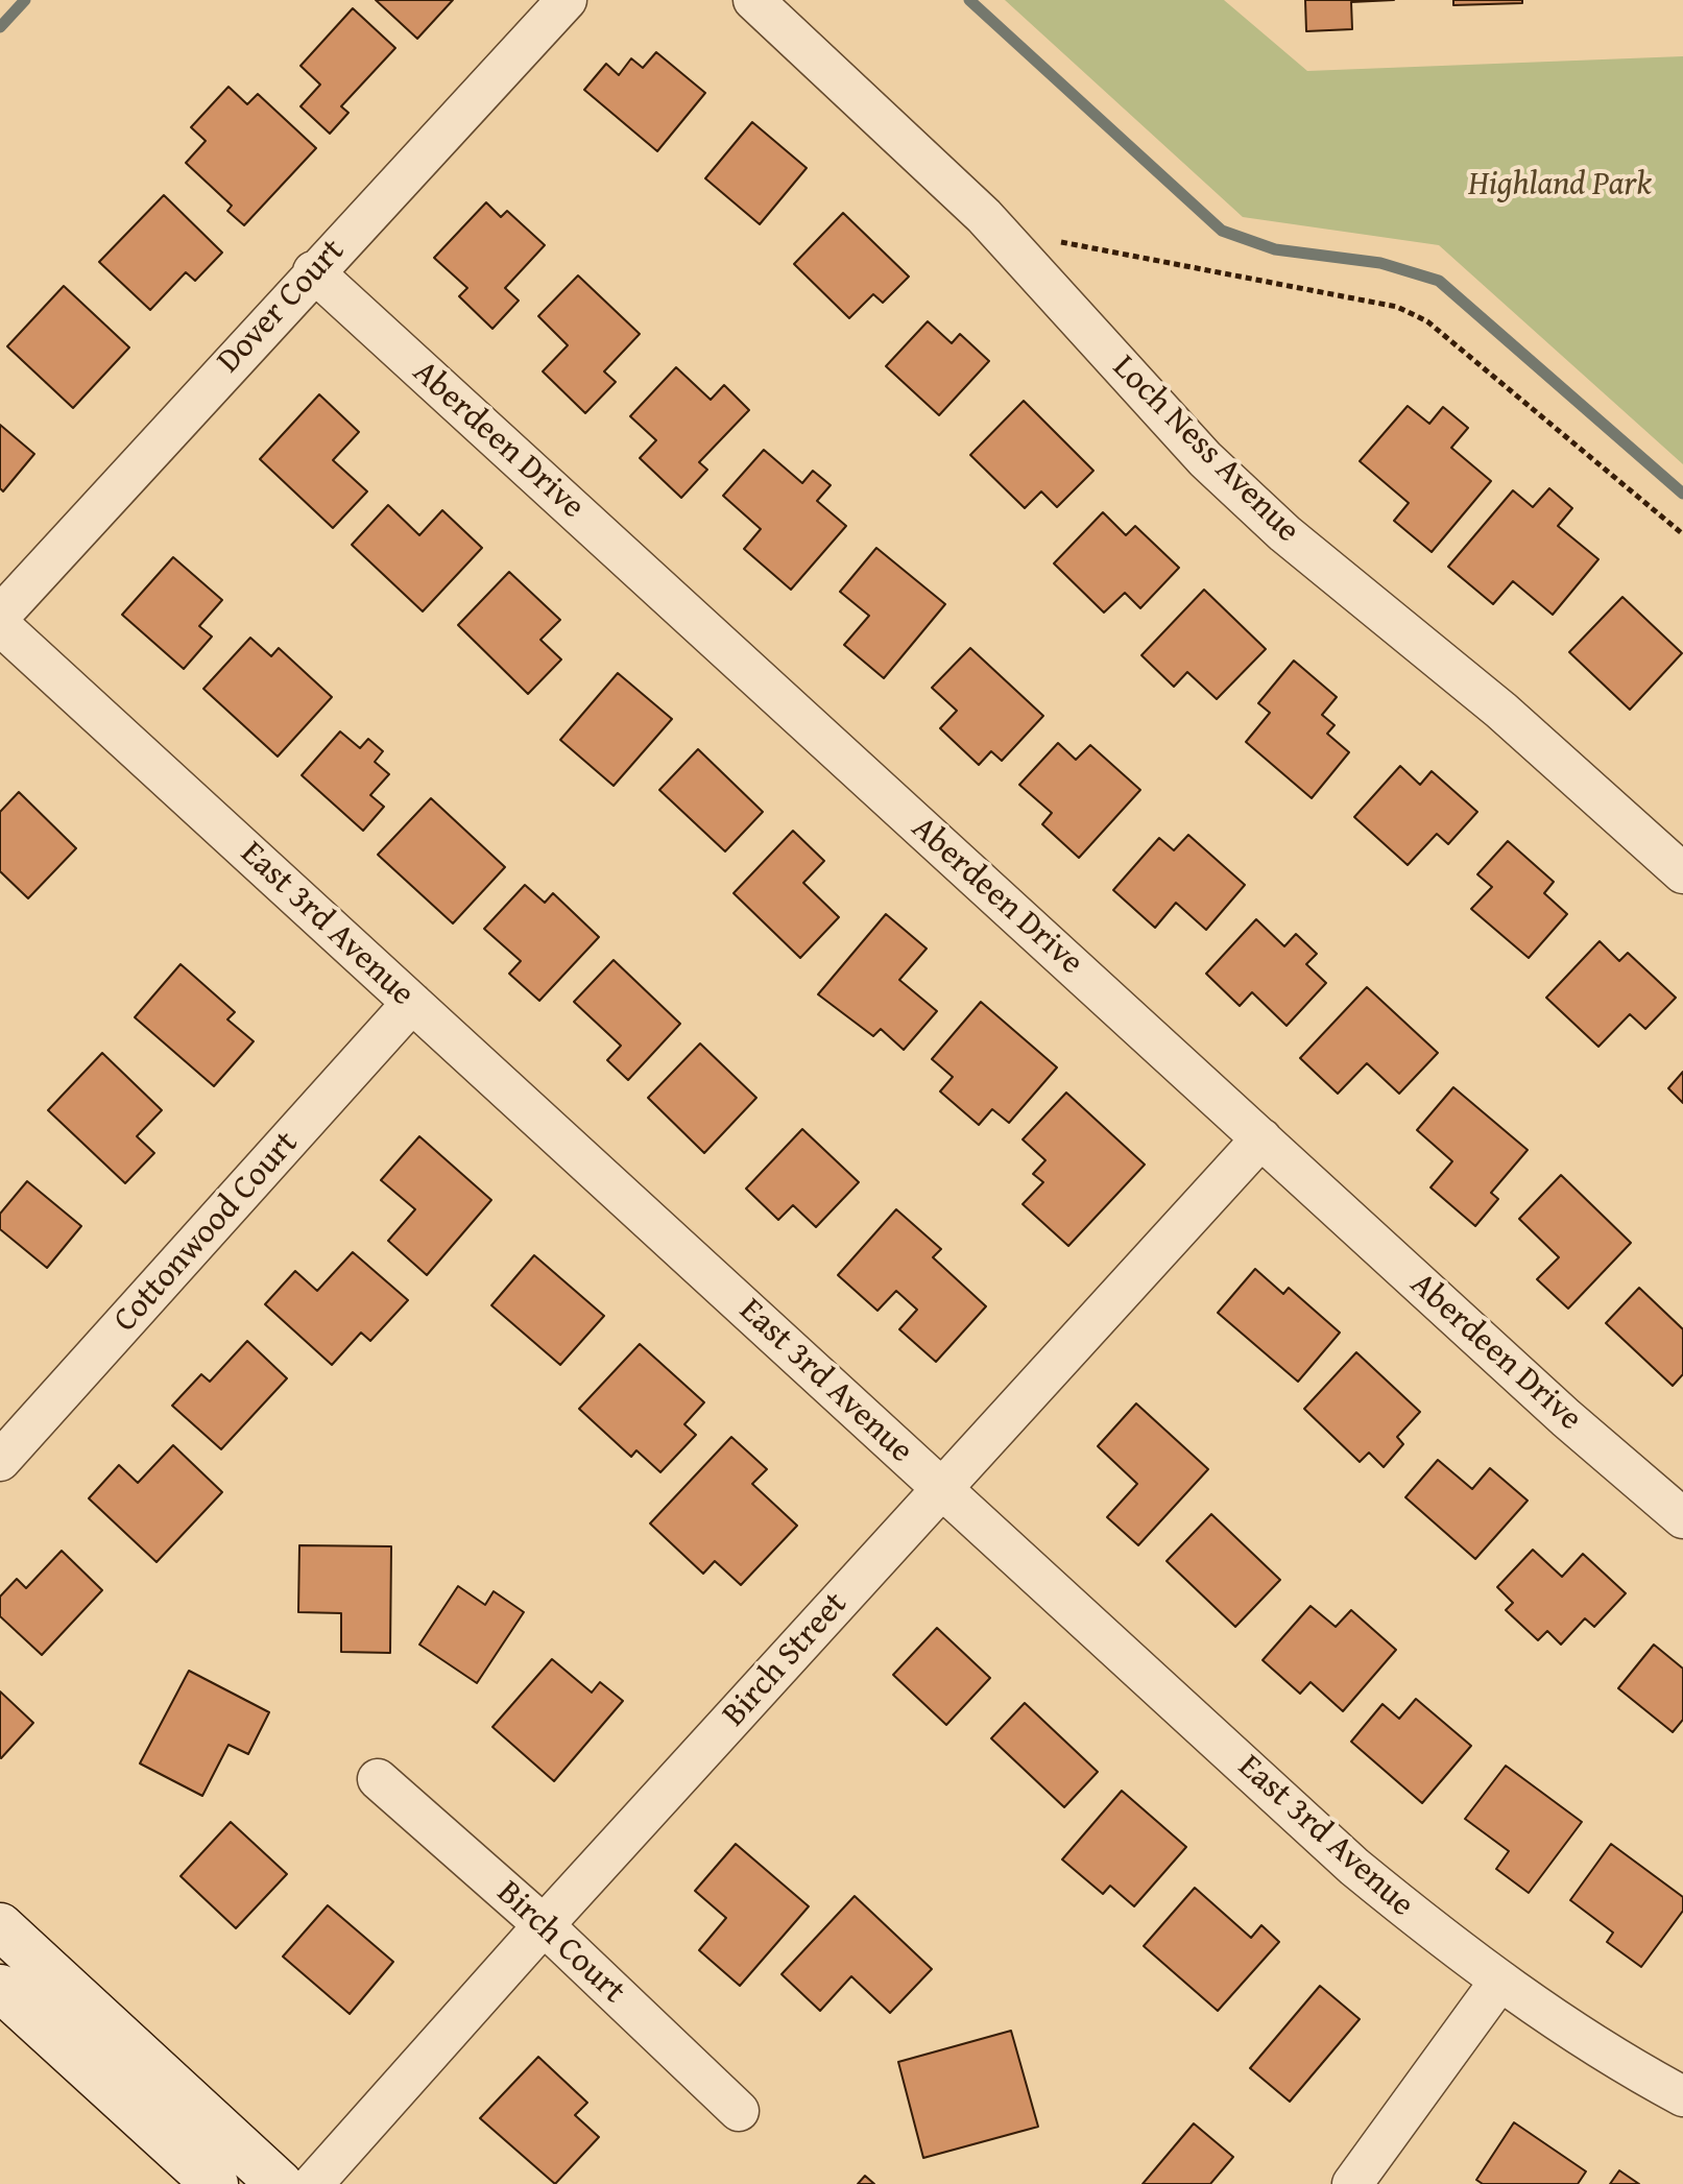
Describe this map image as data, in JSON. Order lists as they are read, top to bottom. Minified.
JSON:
{"streets":{"street":["Dover Court","Aberdeen Drive","Loch Ness Avenue","East 3rd Avenue","Cottonwood Court","Birch Street","Birch Court"]},"crossings":[["Dover Court","Aberdeen Drive"],["Aberdeen Drive","Birch Street"],["East 3rd Avenue","Cottonwood Court"],["East 3rd Avenue","Birch Street"],["Birch Street","Birch Court"]],"parks":["Highland Park"]}
